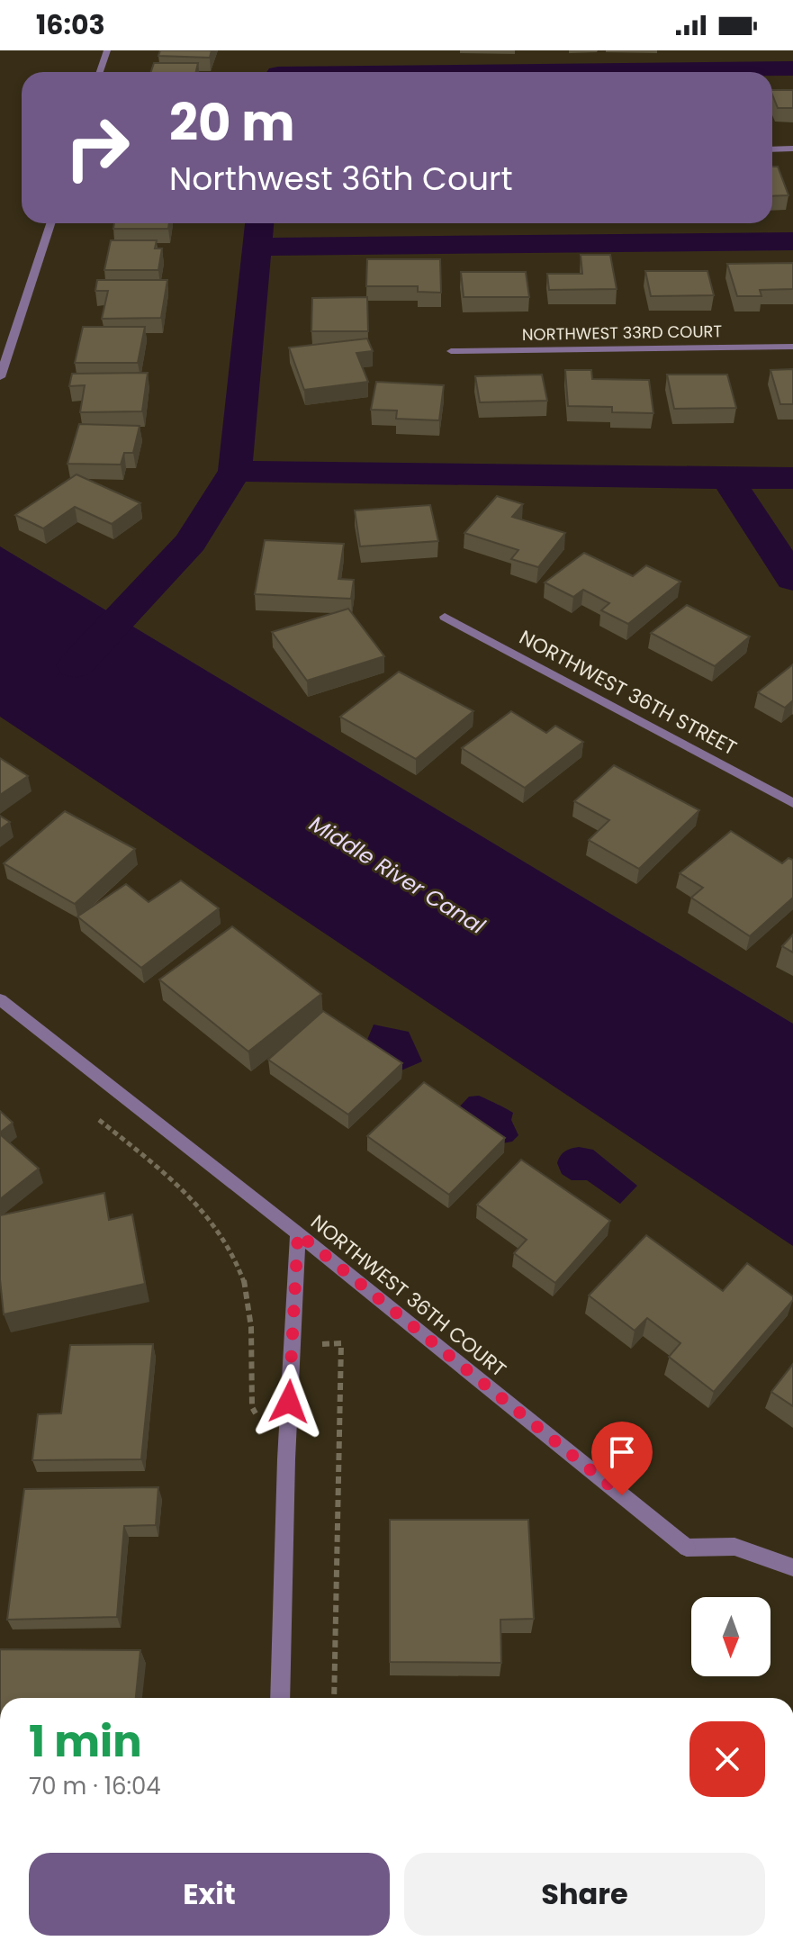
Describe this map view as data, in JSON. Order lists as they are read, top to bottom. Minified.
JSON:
{"streets":{"street":["NORTHWEST 33RD COURT","NORTHWEST 36TH STREET","NORTHWEST 36TH COURT"]},"water":["Middle River Canal"],"north":"bottom","page":{"status":"16:03","turn":["20 m","Northwest 36th Court"],"heading":["1 min","70 m · 16:04"],"buttons":["Exit","Share"]}}
